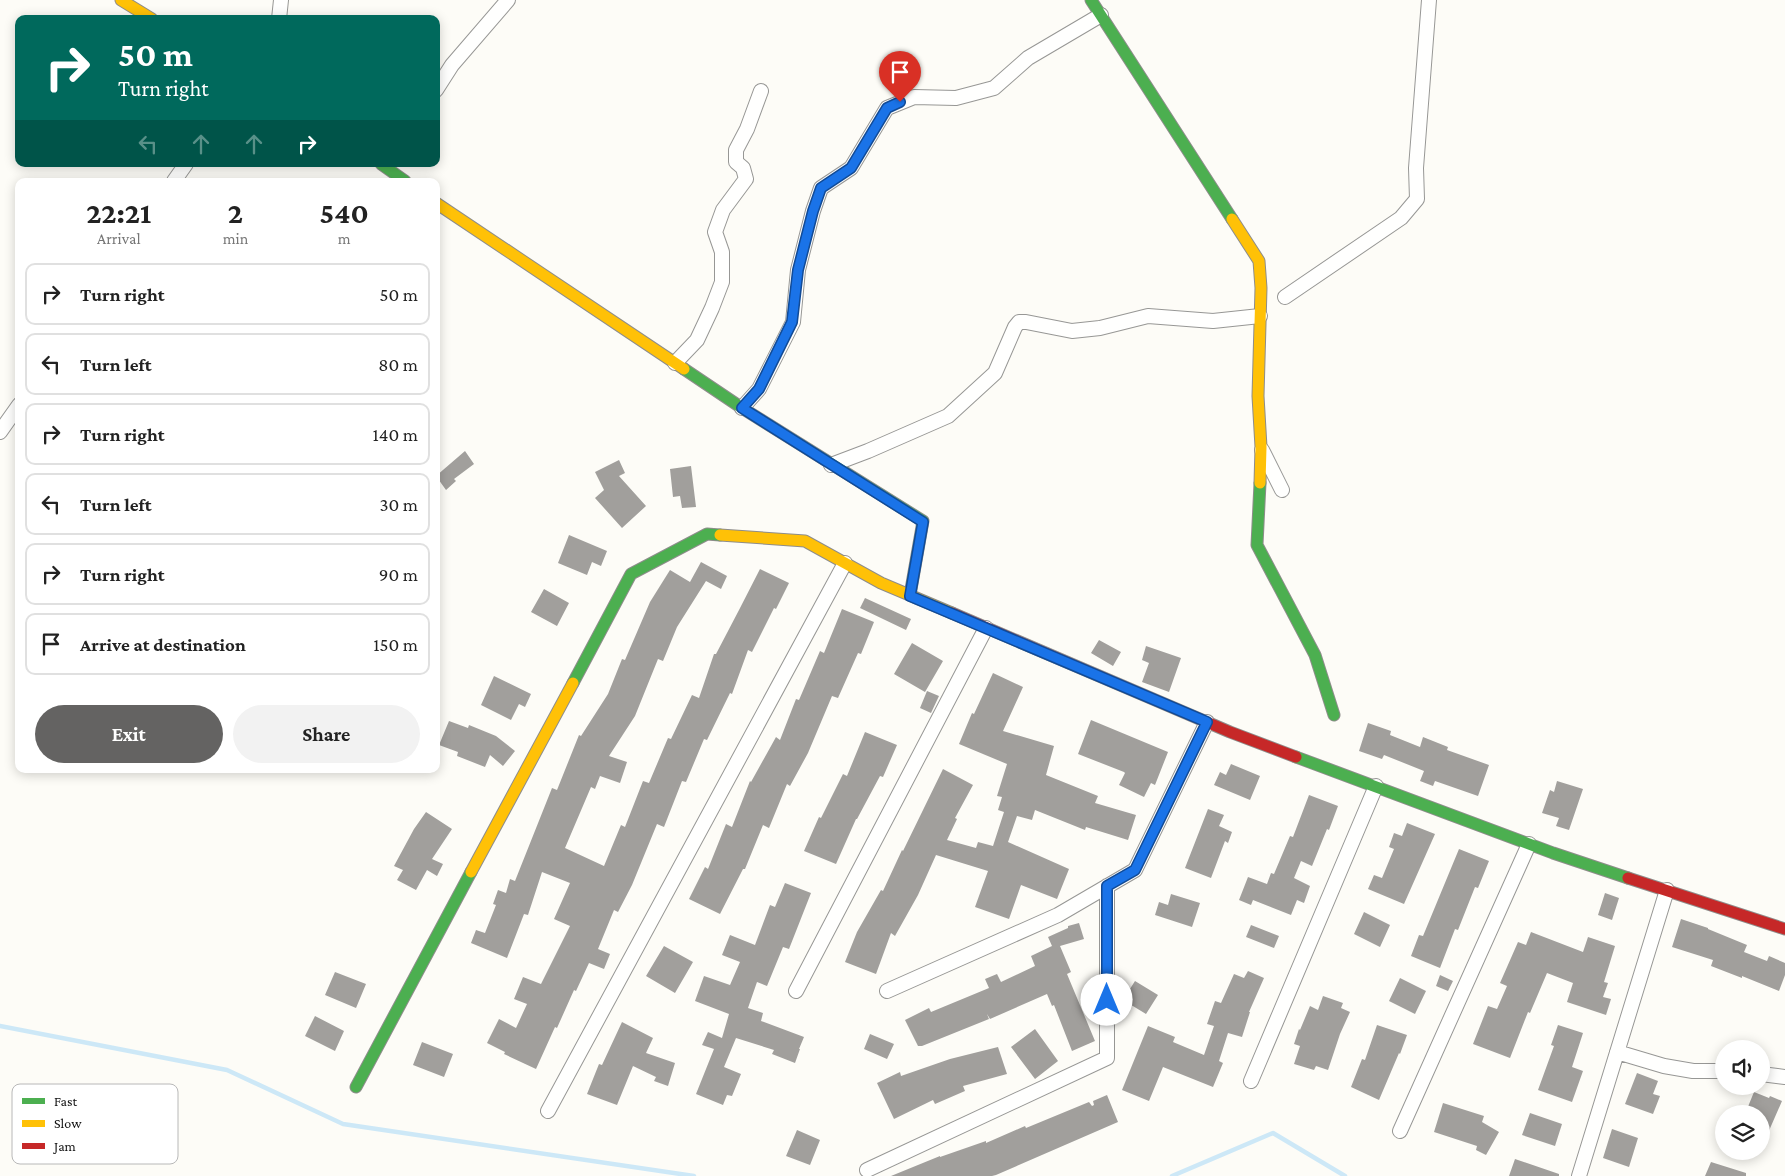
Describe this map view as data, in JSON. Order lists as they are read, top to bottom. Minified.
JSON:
{"legend":["Fast","Slow","Jam"],"page":{"turn":["50 m","Turn right"],"eta":["22:21","Arrival","2","min","540","m"],"list":[{"name":"Turn right","value":"50 m"},{"name":"Turn left","value":"80 m"},{"name":"Turn right","value":"140 m"},{"name":"Turn left","value":"30 m"},{"name":"Turn right","value":"90 m"},{"name":"Arrive at destination","value":"150 m"}],"buttons":["Exit","Share"]}}
